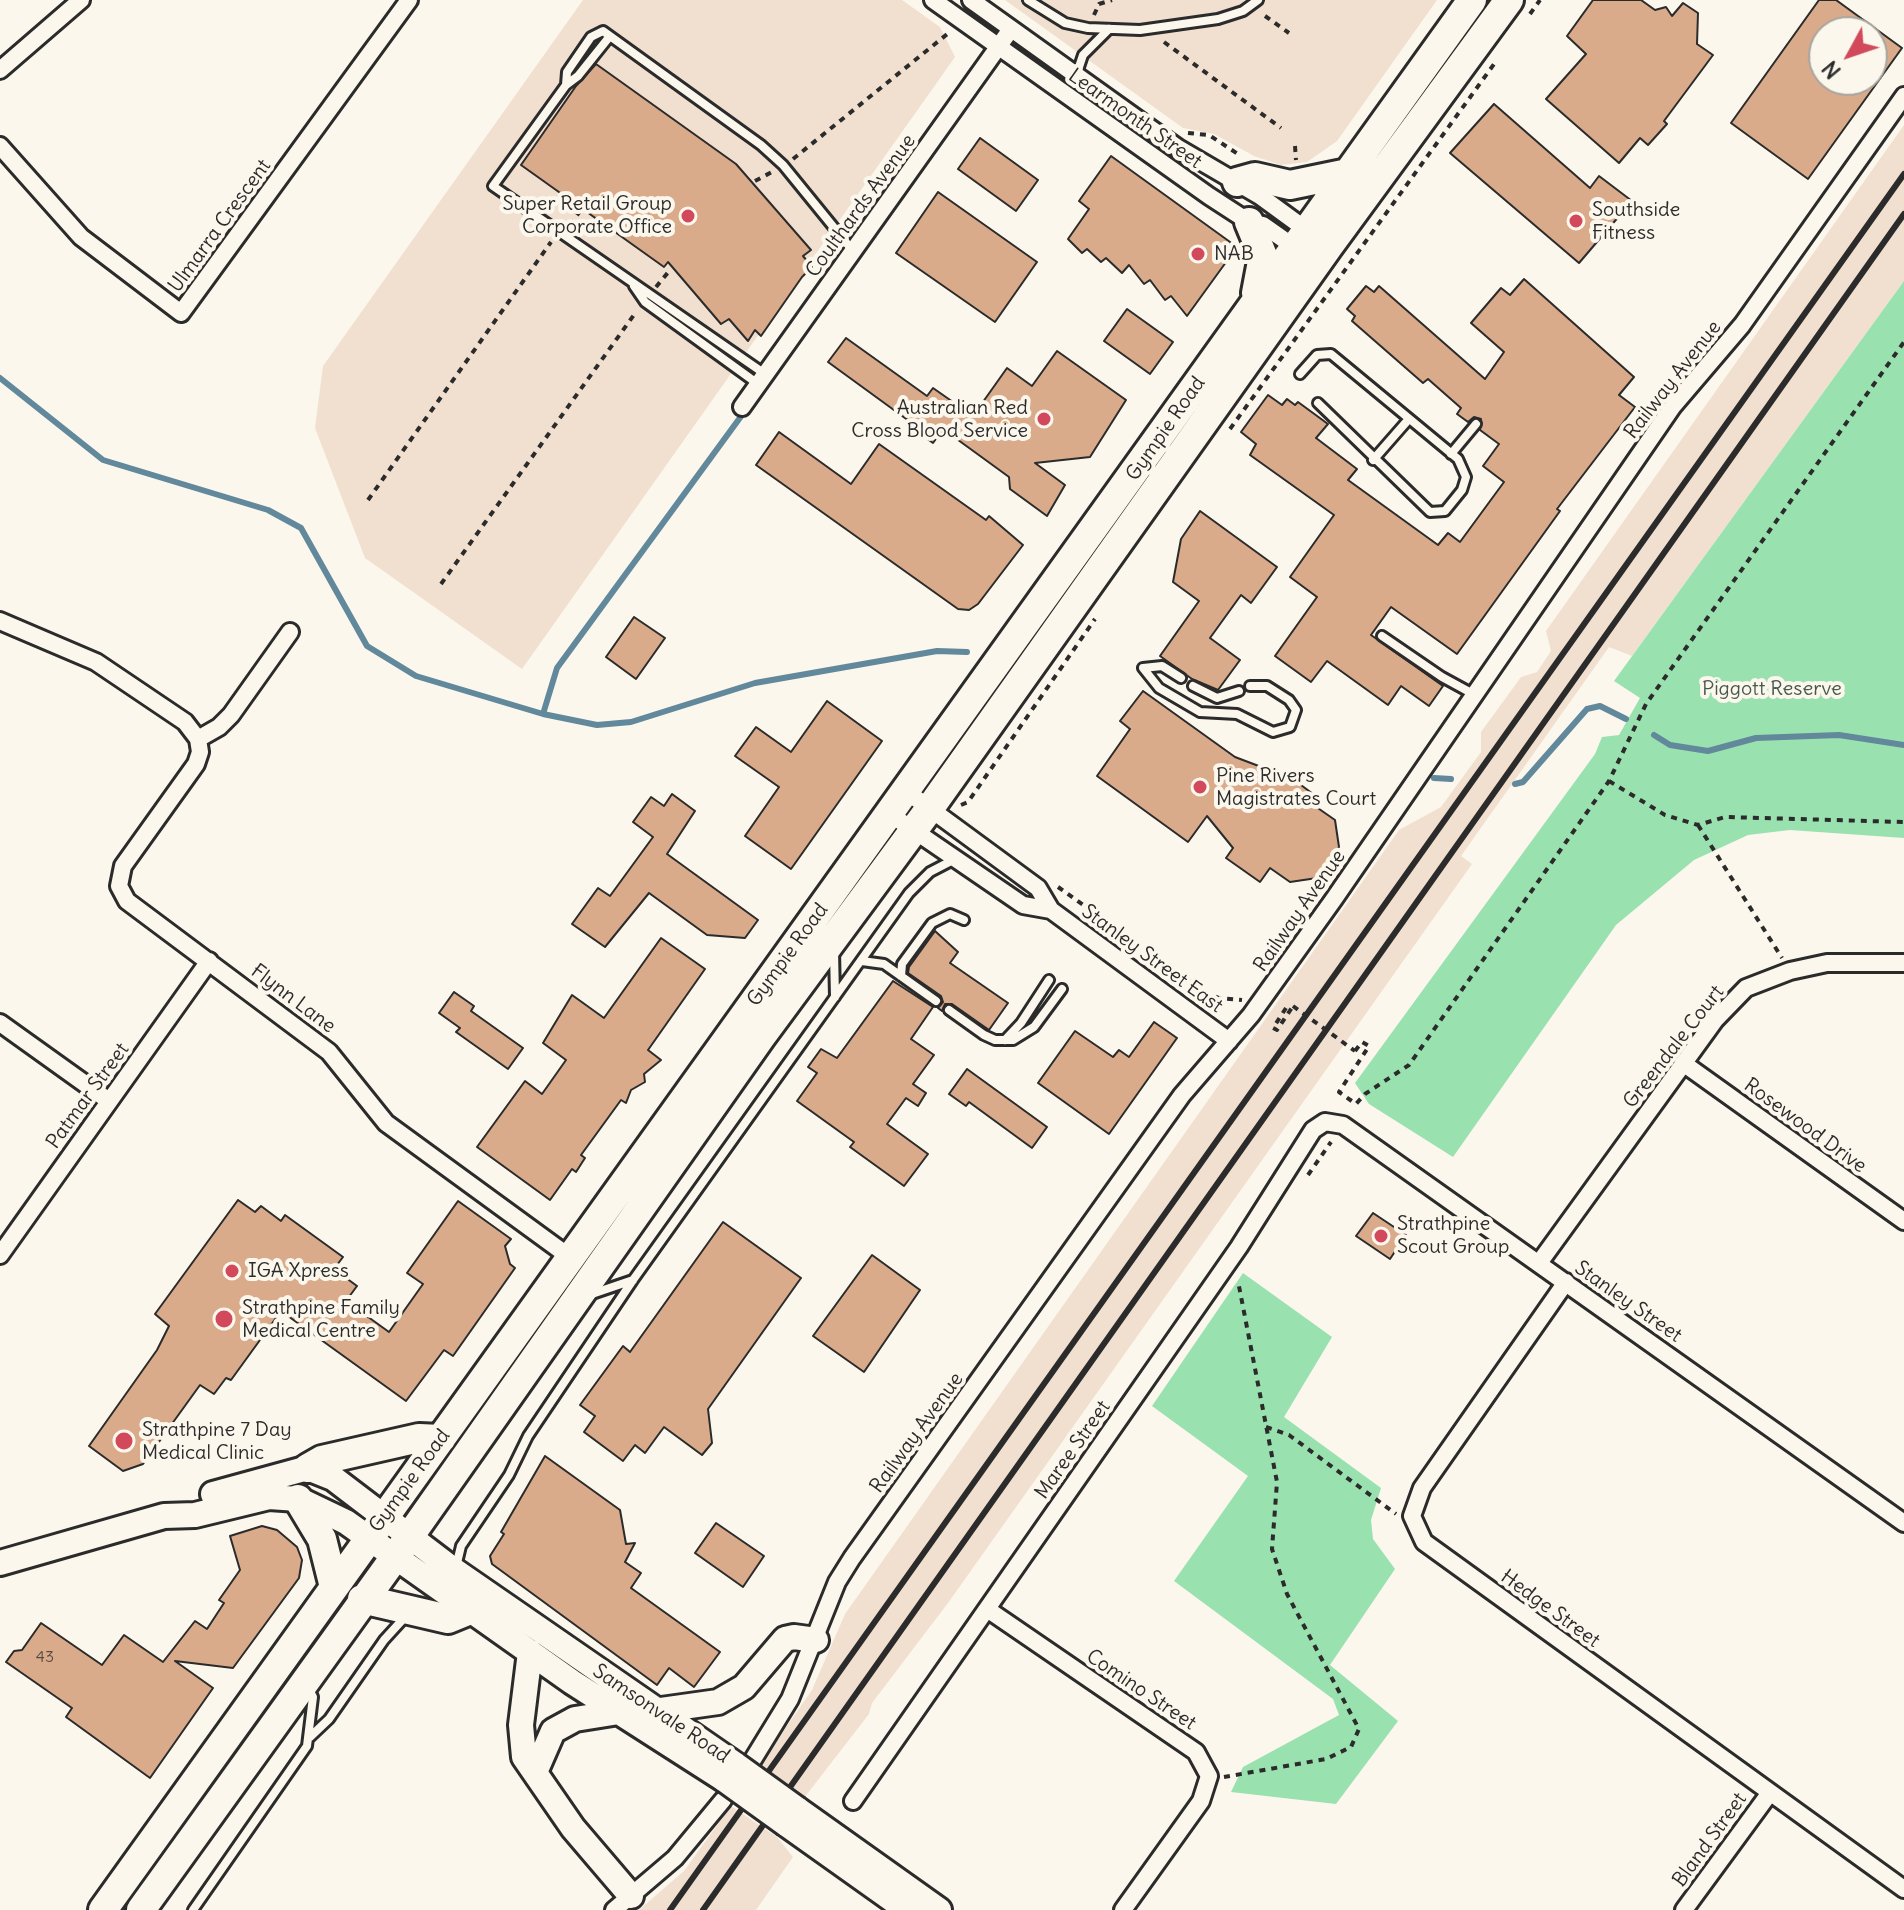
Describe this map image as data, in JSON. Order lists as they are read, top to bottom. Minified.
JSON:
{"streets":{"highway":["Gympie Road"],"main road":["Samsonvale Road"],"street":["Learmonth Street","Coulthards Avenue","Ulmarra Crescent","Railway Avenue","Stanley Street East","Flynn Lane","Greendale Court","Patmar Street","Rosewood Drive","Stanley Street","Maree Street","Hedge Street","Comino Street","Bland Street"]},"crossings":[["Learmonth Street","Coulthards Avenue"],["Learmonth Street","Gympie Road"],["Railway Avenue","Stanley Street East"],["Railway Avenue","Samsonvale Road"],["Gympie Road","Stanley Street East"],["Gympie Road","Flynn Lane"],["Gympie Road","Samsonvale Road"],["Flynn Lane","Patmar Street"],["Greendale Court","Rosewood Drive"],["Greendale Court","Stanley Street"],["Stanley Street","Maree Street"],["Maree Street","Comino Street"],["Hedge Street","Bland Street"]],"parks":["Piggott Reserve"],"places":["Super Retail Group Corporate Office","Southside Fitness","NAB","Australian Red Cross Blood Service","Pine Rivers Magistrates Court","Strathpine Scout Group","IGA Xpress","Strathpine Family Medical Centre","Strathpine 7 Day Medical Clinic"],"house_numbers":["43"],"north":"bottom left"}
